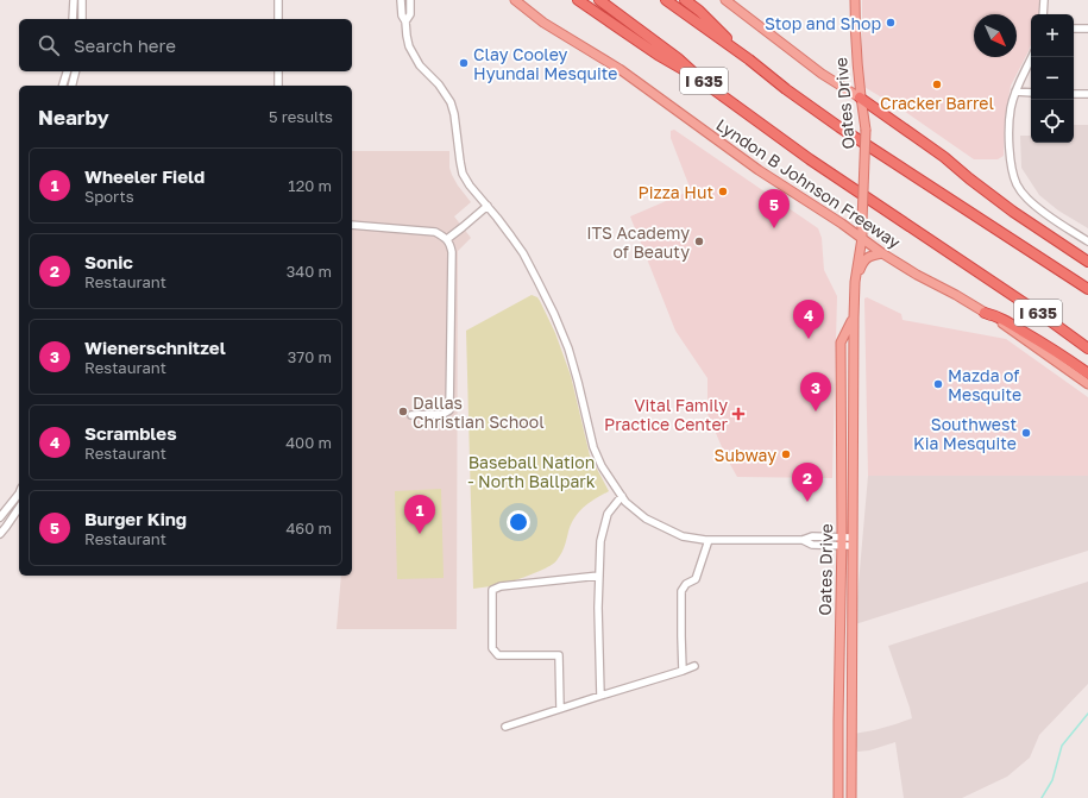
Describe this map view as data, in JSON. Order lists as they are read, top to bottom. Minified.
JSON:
{"streets":{"highway":["I 635","Lyndon B Johnson Freeway"],"main road":["Oates Drive"]},"crossings":[["Oates Drive","Lyndon B Johnson Freeway"]],"parks":["Baseball Nation - North Ballpark"],"places":{"other":["Stop and Shop","Clay Cooley Hyundai Mesquite","Cracker Barrel","Pizza Hut","ITS Academy of Beauty","Mazda of Mesquite","Dallas Christian School","Southwest Kia Mesquite","Subway"],"health":["Vital Family Practice Center"]},"north":"bottom right","page":{"map_buttons":["+","−"],"search":"Search here","heading":["Nearby","5 results"],"list":[{"mark":"1","name":"Wheeler Field","note":"Sports","value":"120 m"},{"mark":"2","name":"Sonic","note":"Restaurant","value":"340 m"},{"mark":"3","name":"Wienerschnitzel","note":"Restaurant","value":"370 m"},{"mark":"4","name":"Scrambles","note":"Restaurant","value":"400 m"},{"mark":"5","name":"Burger King","note":"Restaurant","value":"460 m"}],"pins":["5","4","3","2","1"]}}
